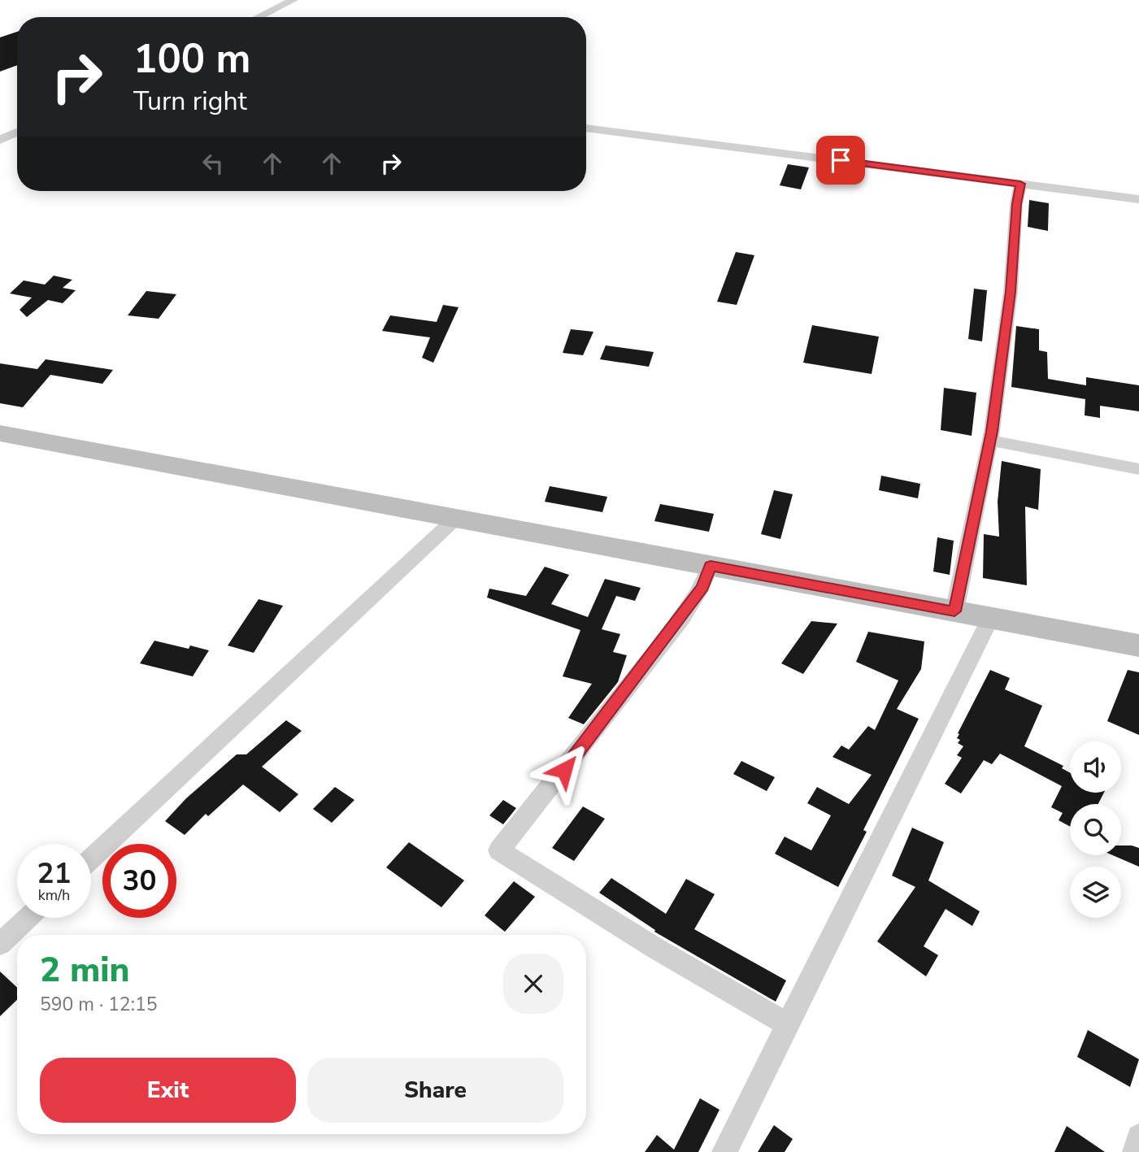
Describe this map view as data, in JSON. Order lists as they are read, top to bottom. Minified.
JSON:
{"page":{"turn":["100 m","Turn right"],"speed":"21 km/h","limit":"30","heading":["2 min","590 m · 12:15"],"buttons":["Exit","Share"]}}
